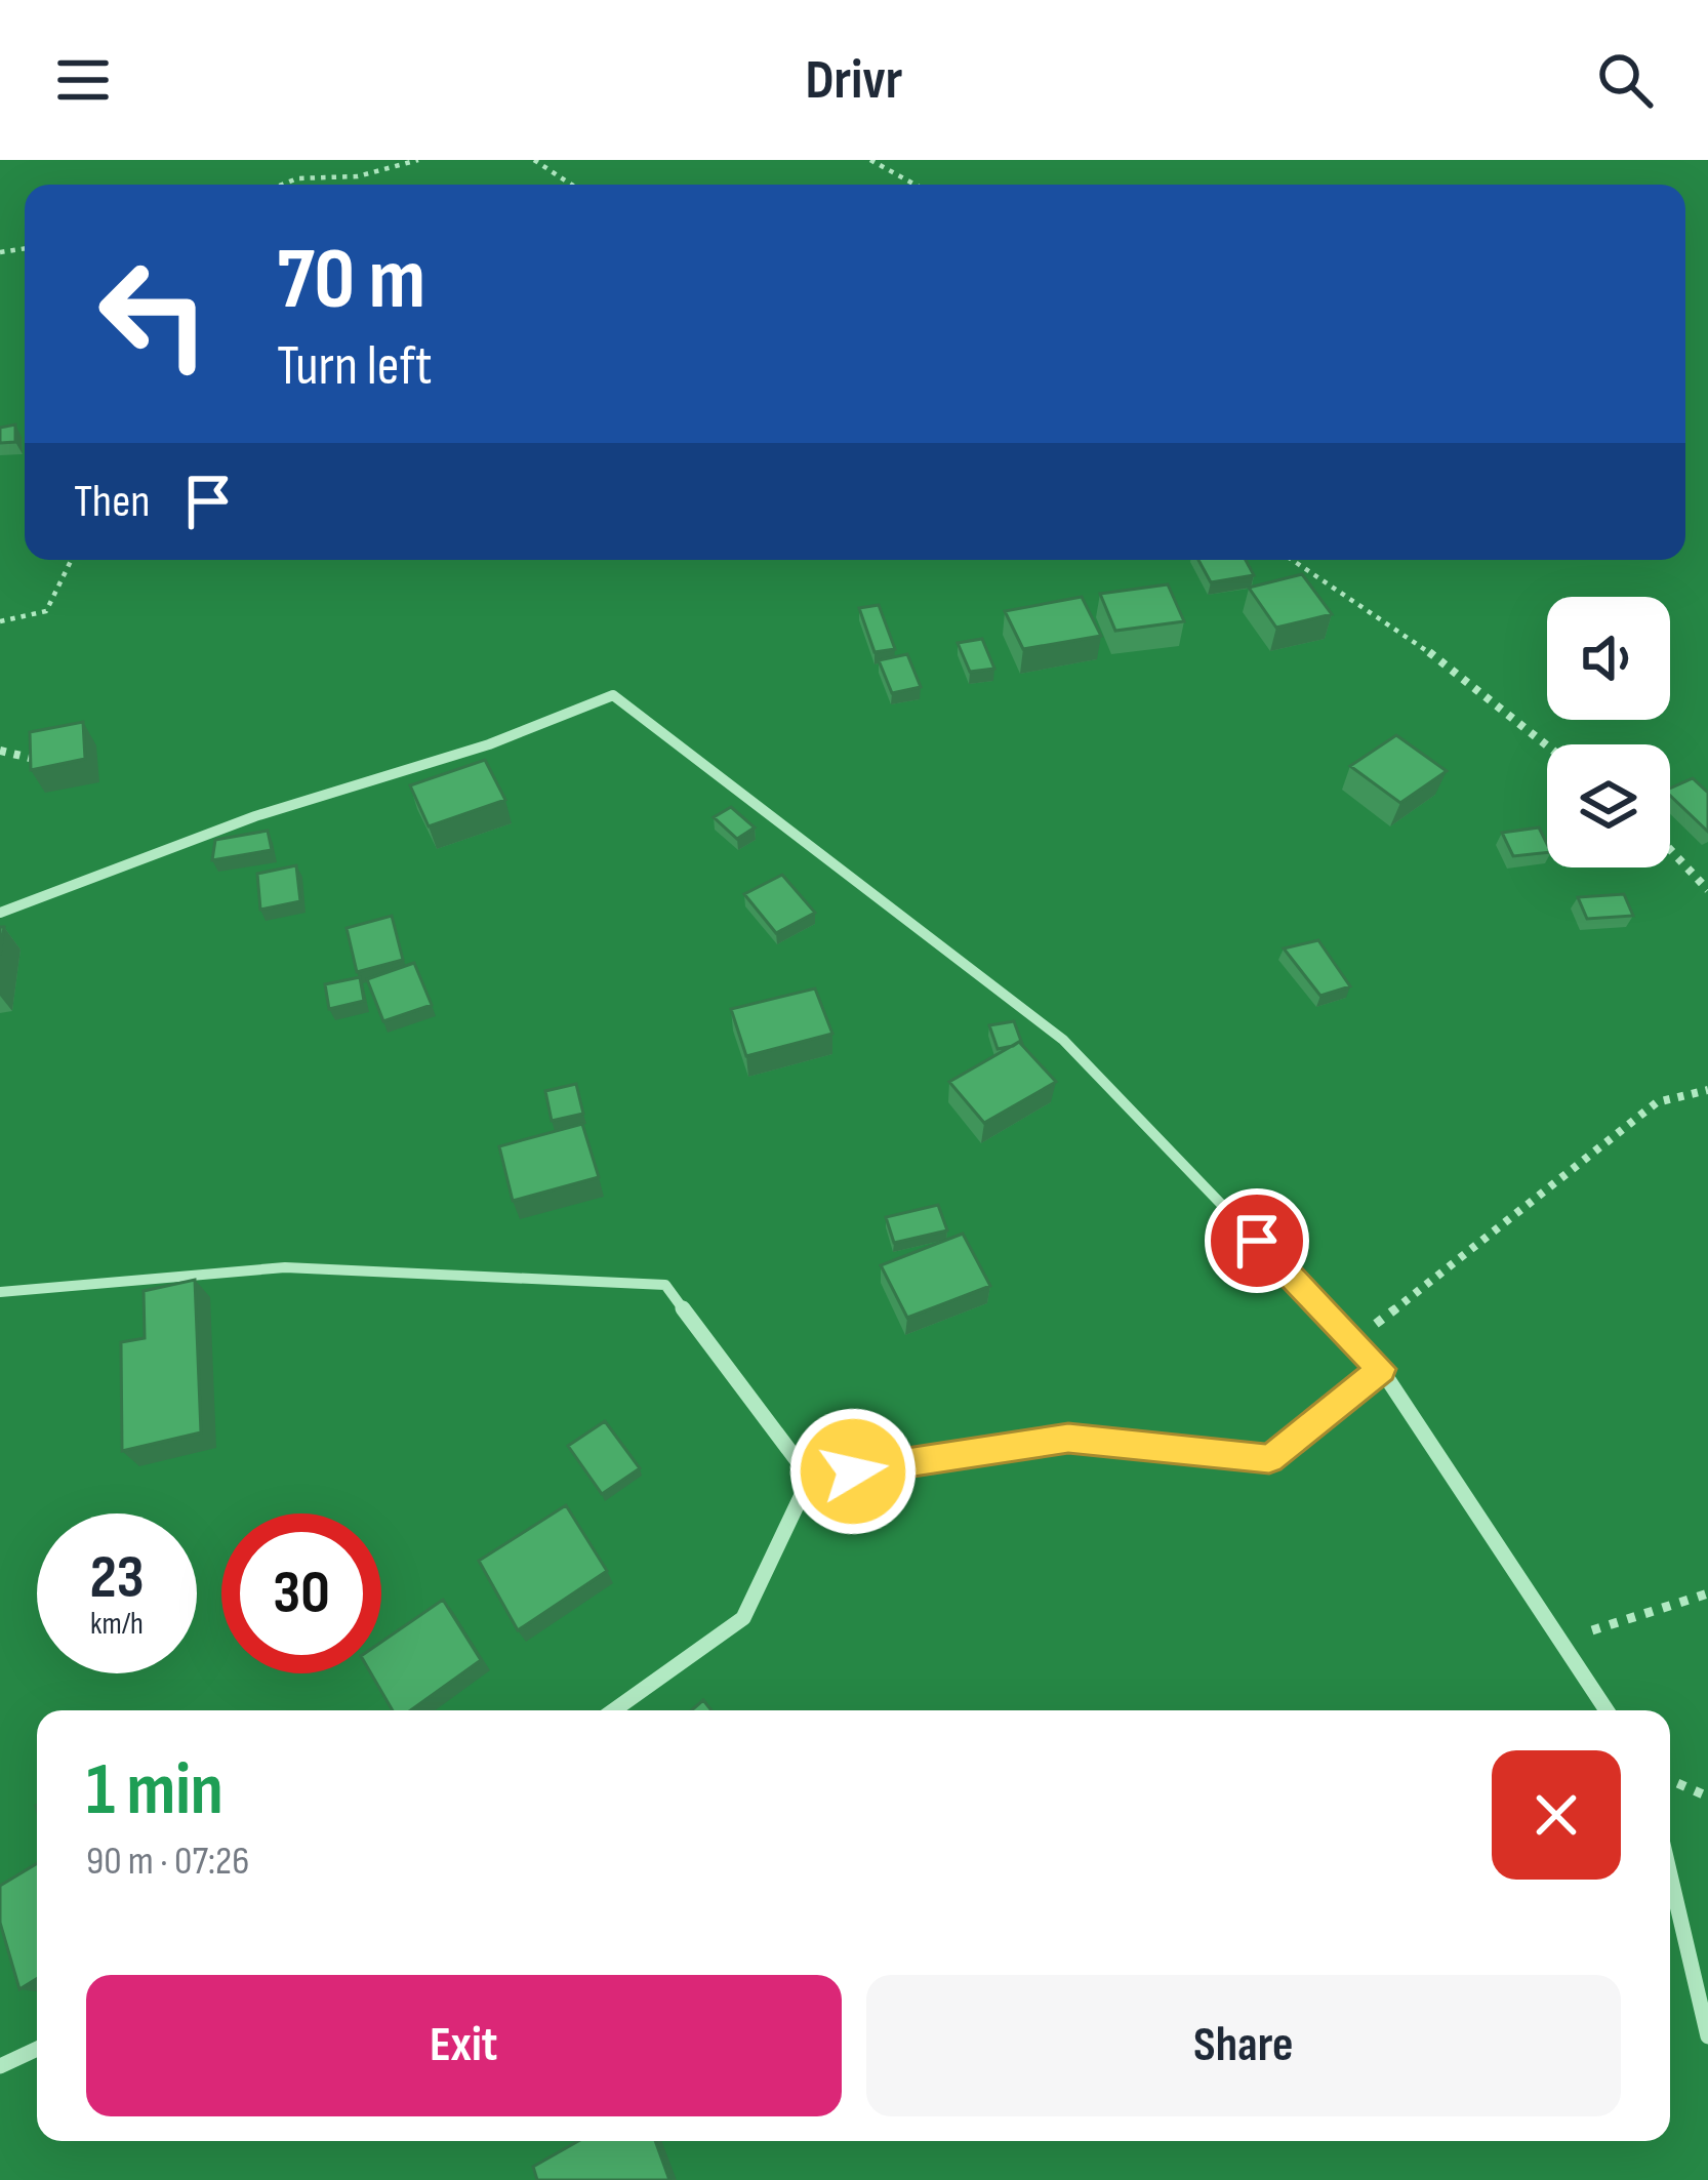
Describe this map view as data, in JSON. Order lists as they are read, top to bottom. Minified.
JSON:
{"page":{"header":"Drivr","turn":["70 m","Turn left"],"then":"Then","speed":"23 km/h","limit":"30","heading":["1 min","90 m · 07:26"],"buttons":["Exit","Share"]}}
